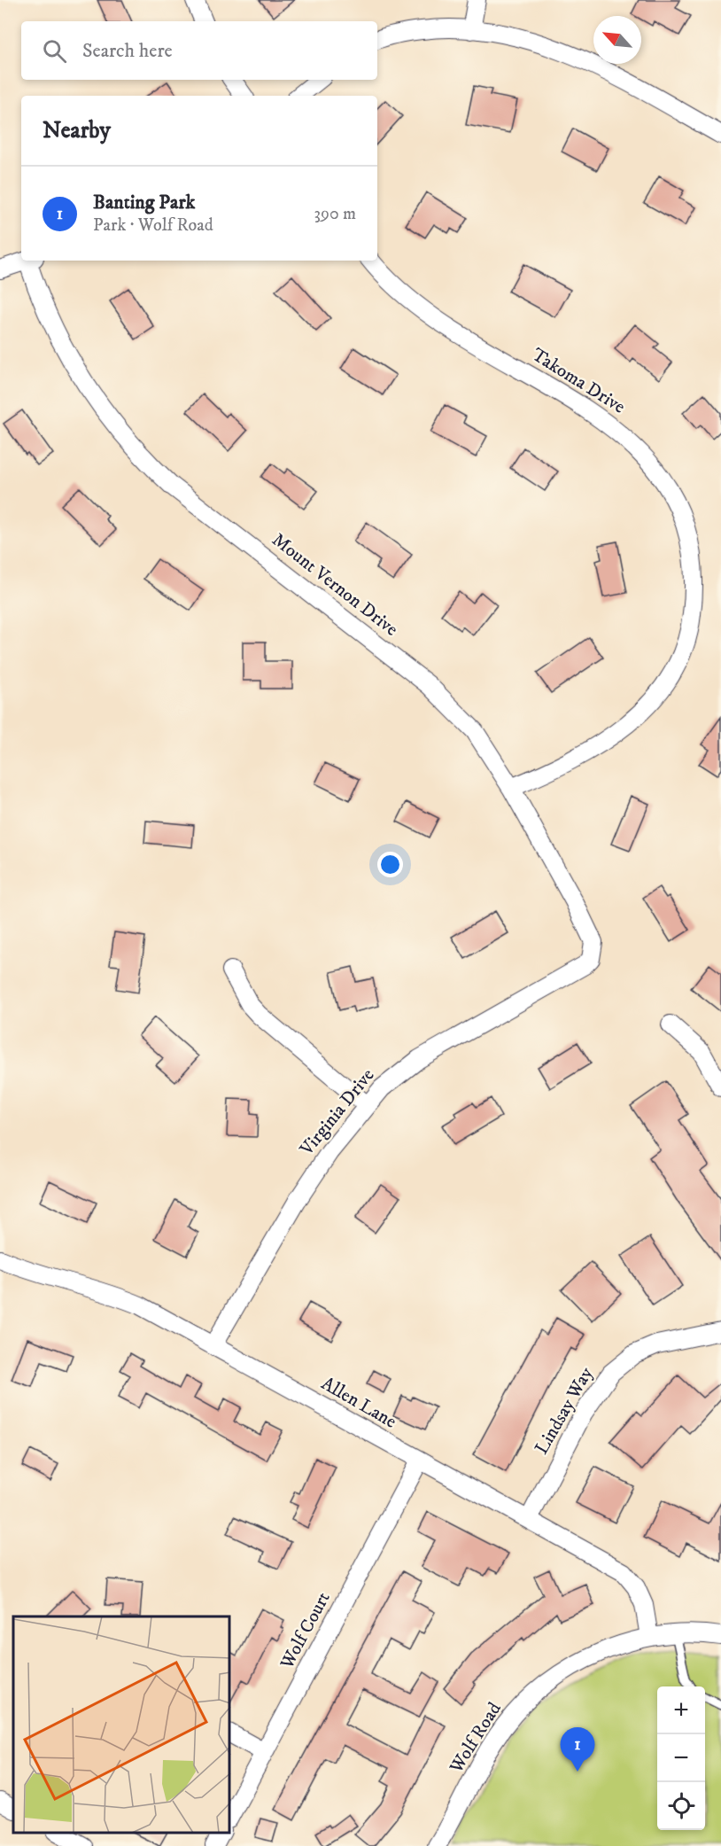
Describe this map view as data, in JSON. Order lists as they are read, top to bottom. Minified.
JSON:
{"streets":{"street":["Takoma Drive","Mount Vernon Drive","Virginia Drive","Allen Lane","Lindsay Way","Wolf Court","Wolf Road"]},"crossings":[["Takoma Drive","Mount Vernon Drive"],["Mount Vernon Drive","Virginia Drive"],["Virginia Drive","Allen Lane"],["Allen Lane","Lindsay Way"],["Allen Lane","Wolf Court"],["Allen Lane","Wolf Road"]],"north":"top left","page":{"search":"Search here","heading":"Nearby","list":[{"mark":"1","name":"Banting Park","note":"Park · Wolf Road","value":"390 m"}],"map_buttons":["+","−"],"pins":"1"}}
